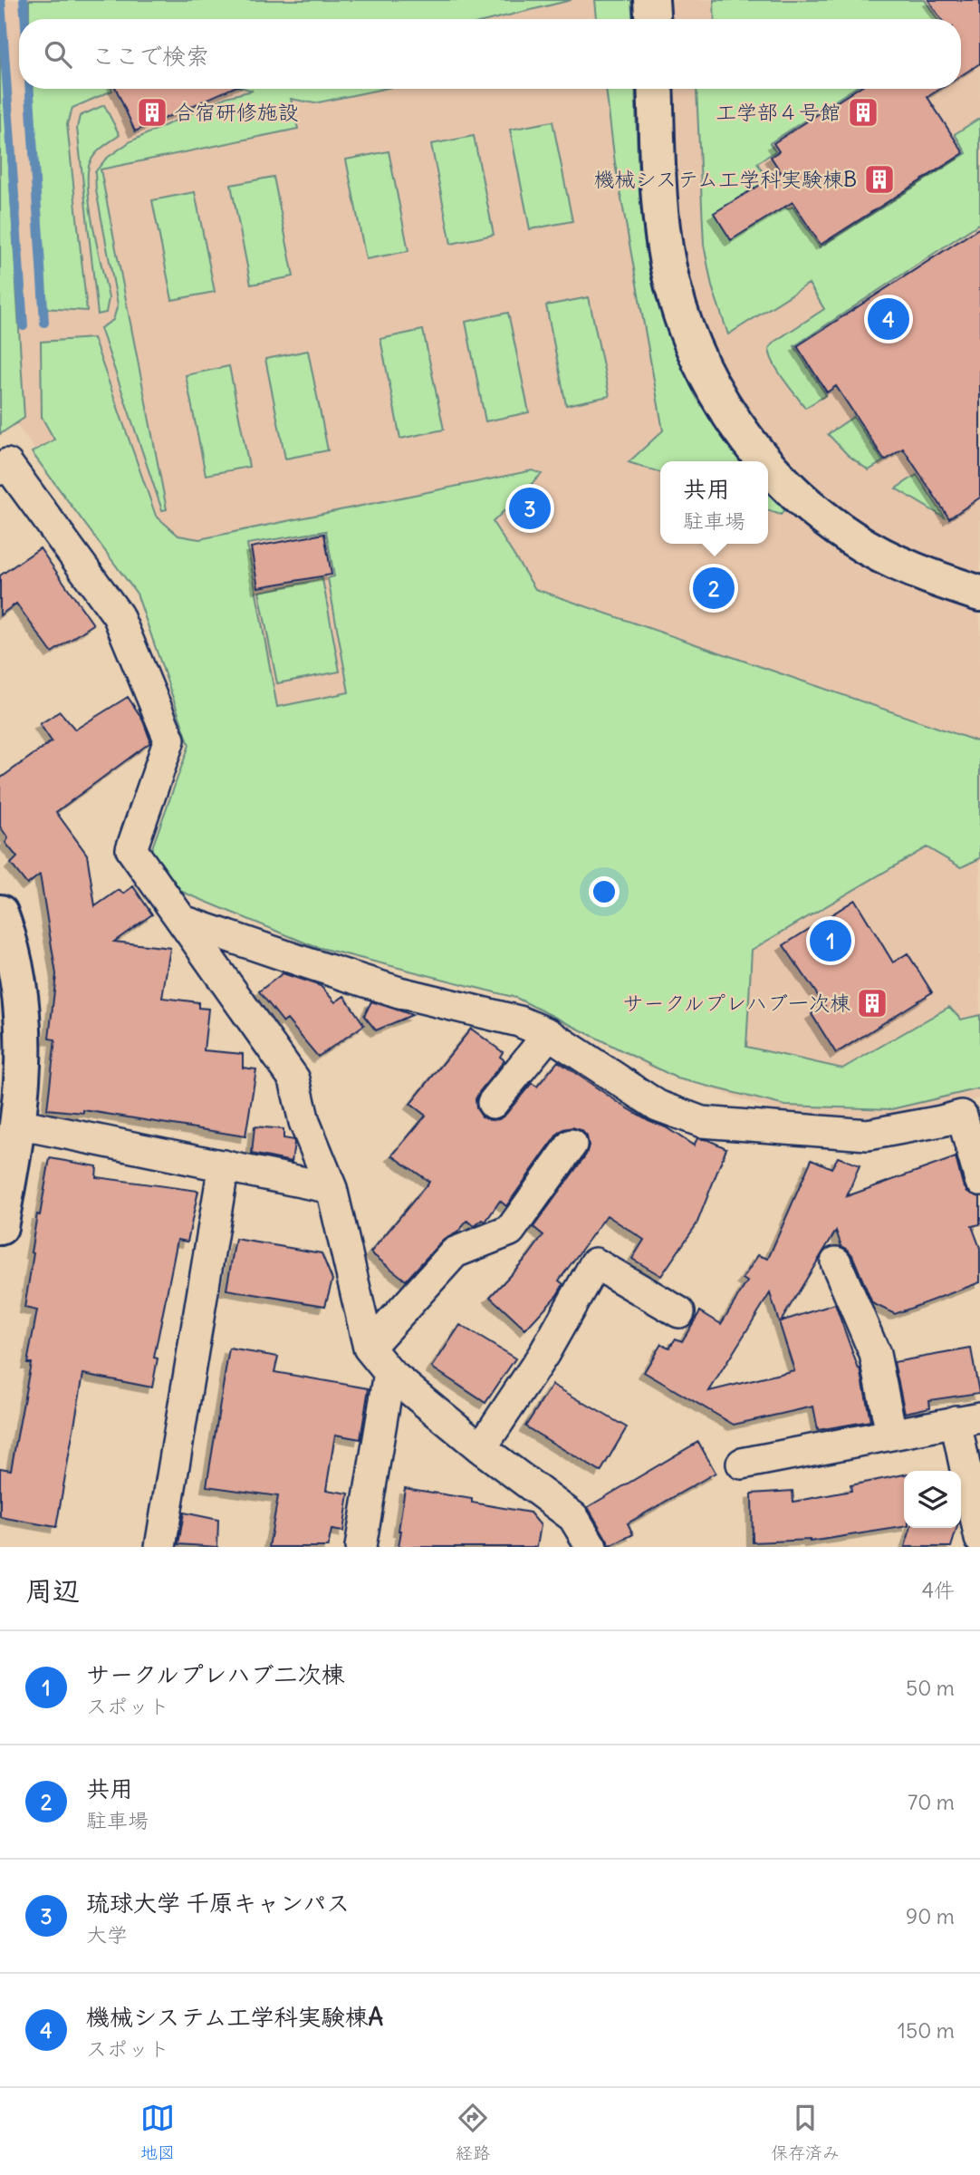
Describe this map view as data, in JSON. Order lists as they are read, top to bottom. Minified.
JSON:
{"places":{"building":["合宿研修施設","工学部４号館","機械システム工学科実験棟B","サークルプレハブ一次棟"]},"page":{"search":"ここで検索","pins":["4","3","2","1"],"popup":["共用","駐車場"],"heading":["周辺","4件"],"list":[{"mark":"1","name":"サークルプレハブ二次棟","note":"スポット","value":"50 m"},{"mark":"2","name":"共用","note":"駐車場","value":"70 m"},{"mark":"3","name":"琉球大学 千原キャンパス","note":"大学","value":"90 m"},{"mark":"4","name":"機械システム工学科実験棟A","note":"スポット","value":"150 m"}],"nav":["地図","経路","保存済み"]}}
